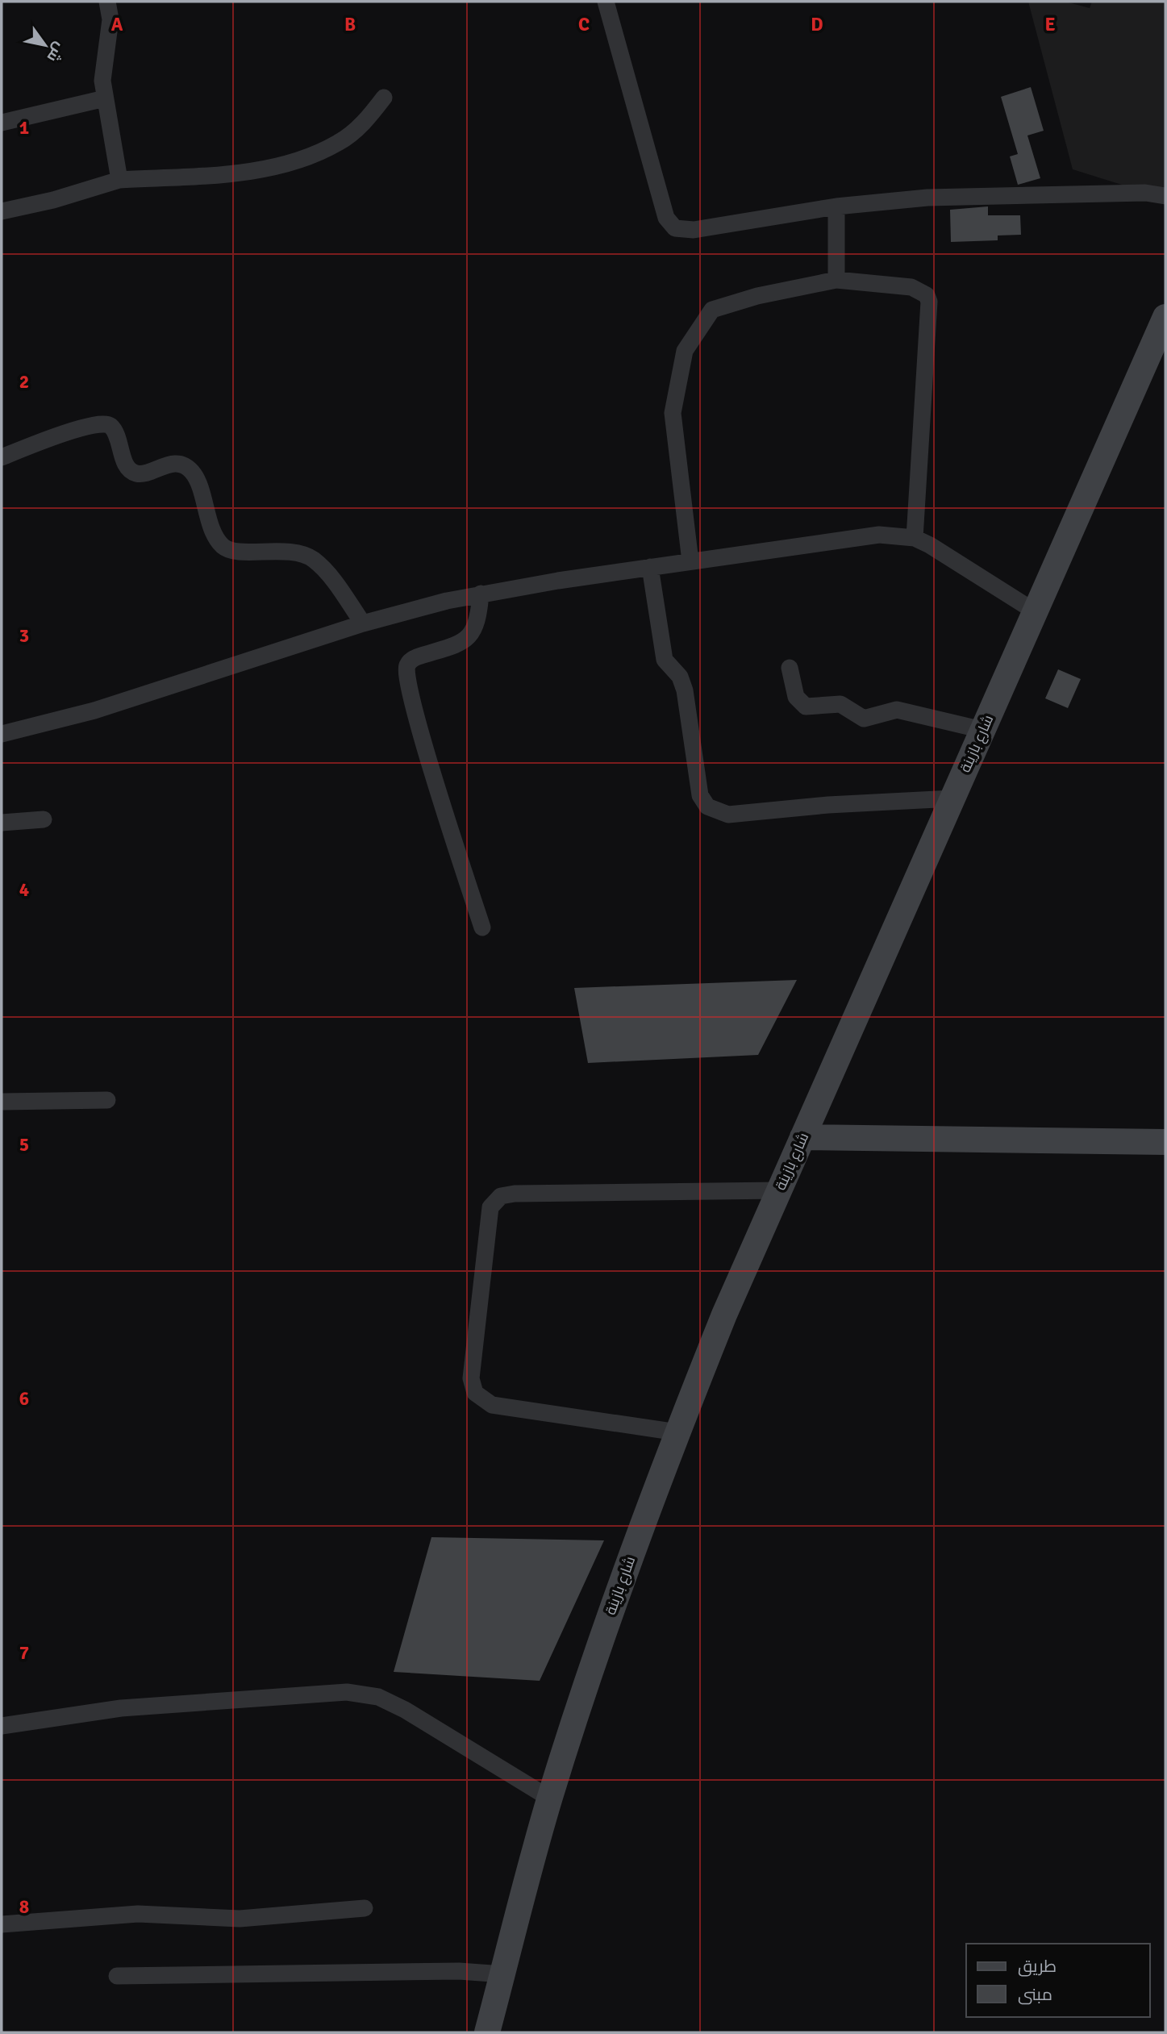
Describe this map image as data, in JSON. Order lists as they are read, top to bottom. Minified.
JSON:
{"streets":{"street":["شارع بازينة"]},"legend":["طريق","مبنى"],"north":"bottom right","grid":{"columns":["A","B","C","D","E"],"rows":["1","2","3","4","5","6","7","8"]}}
